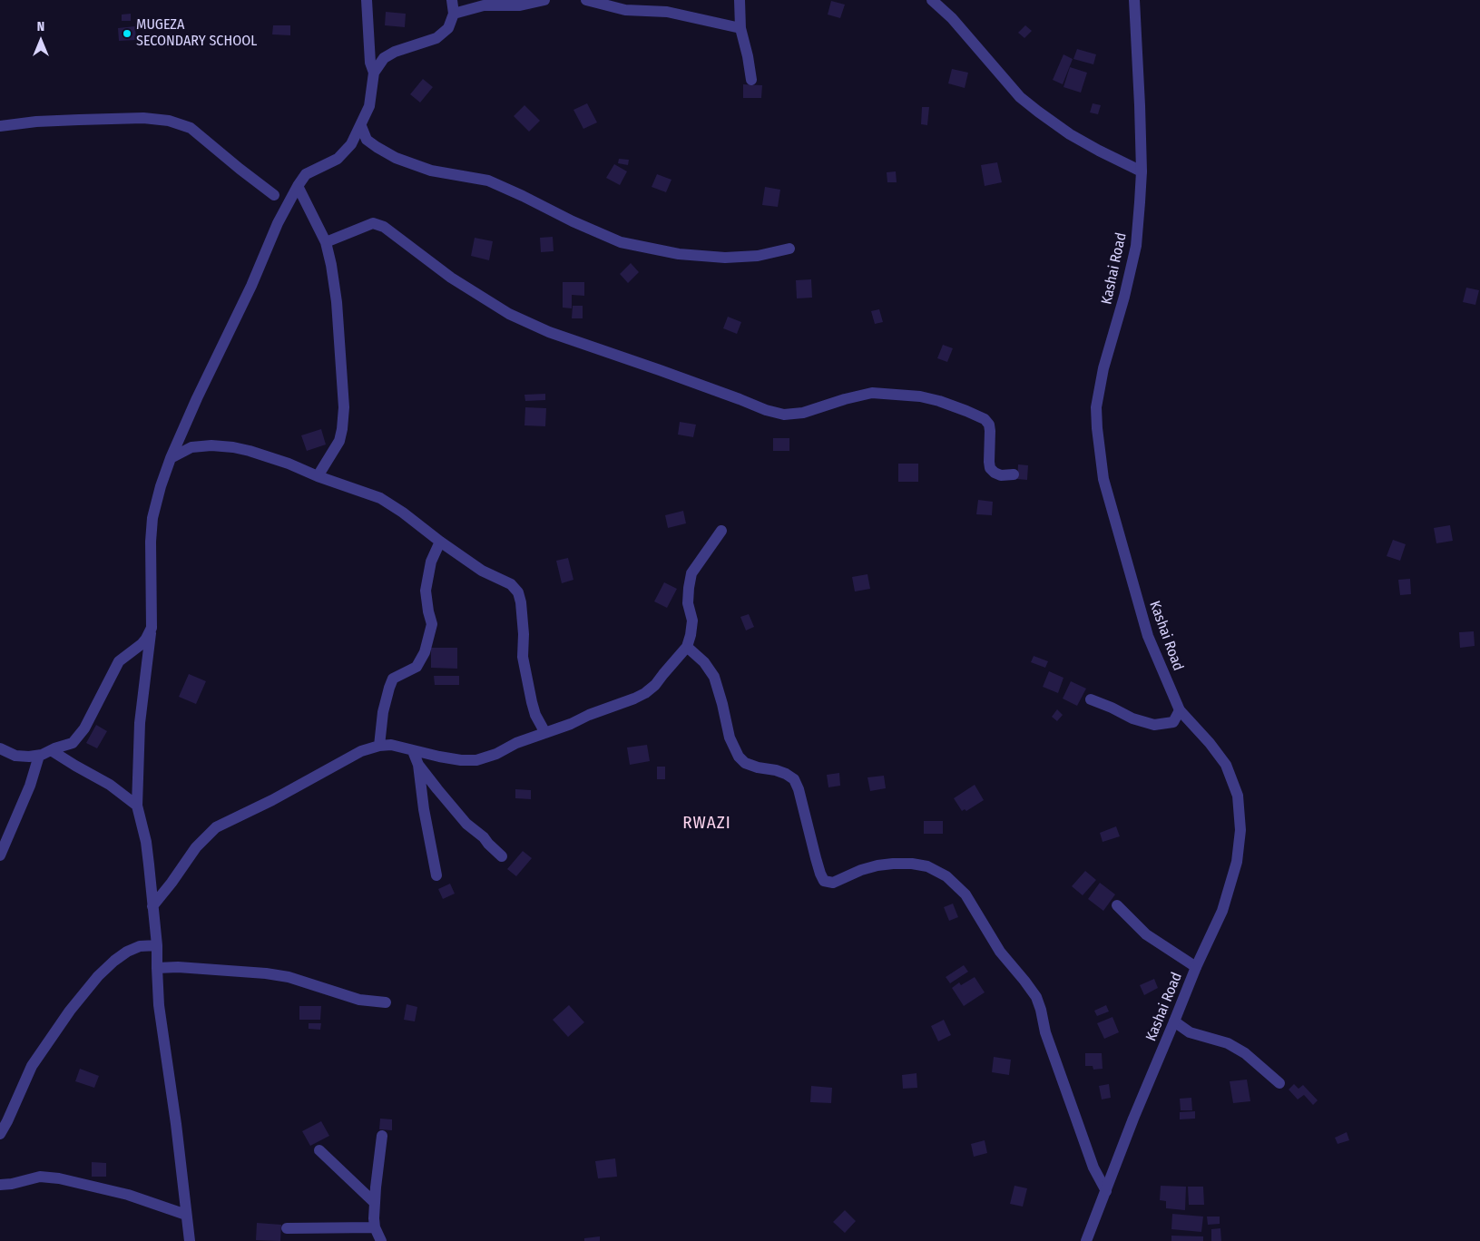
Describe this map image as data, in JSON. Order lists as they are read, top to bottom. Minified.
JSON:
{"streets":{"street":["Kashai Road"]},"districts":["RWAZI"],"places":["MUGEZA SECONDARY SCHOOL"],"north":"top"}
